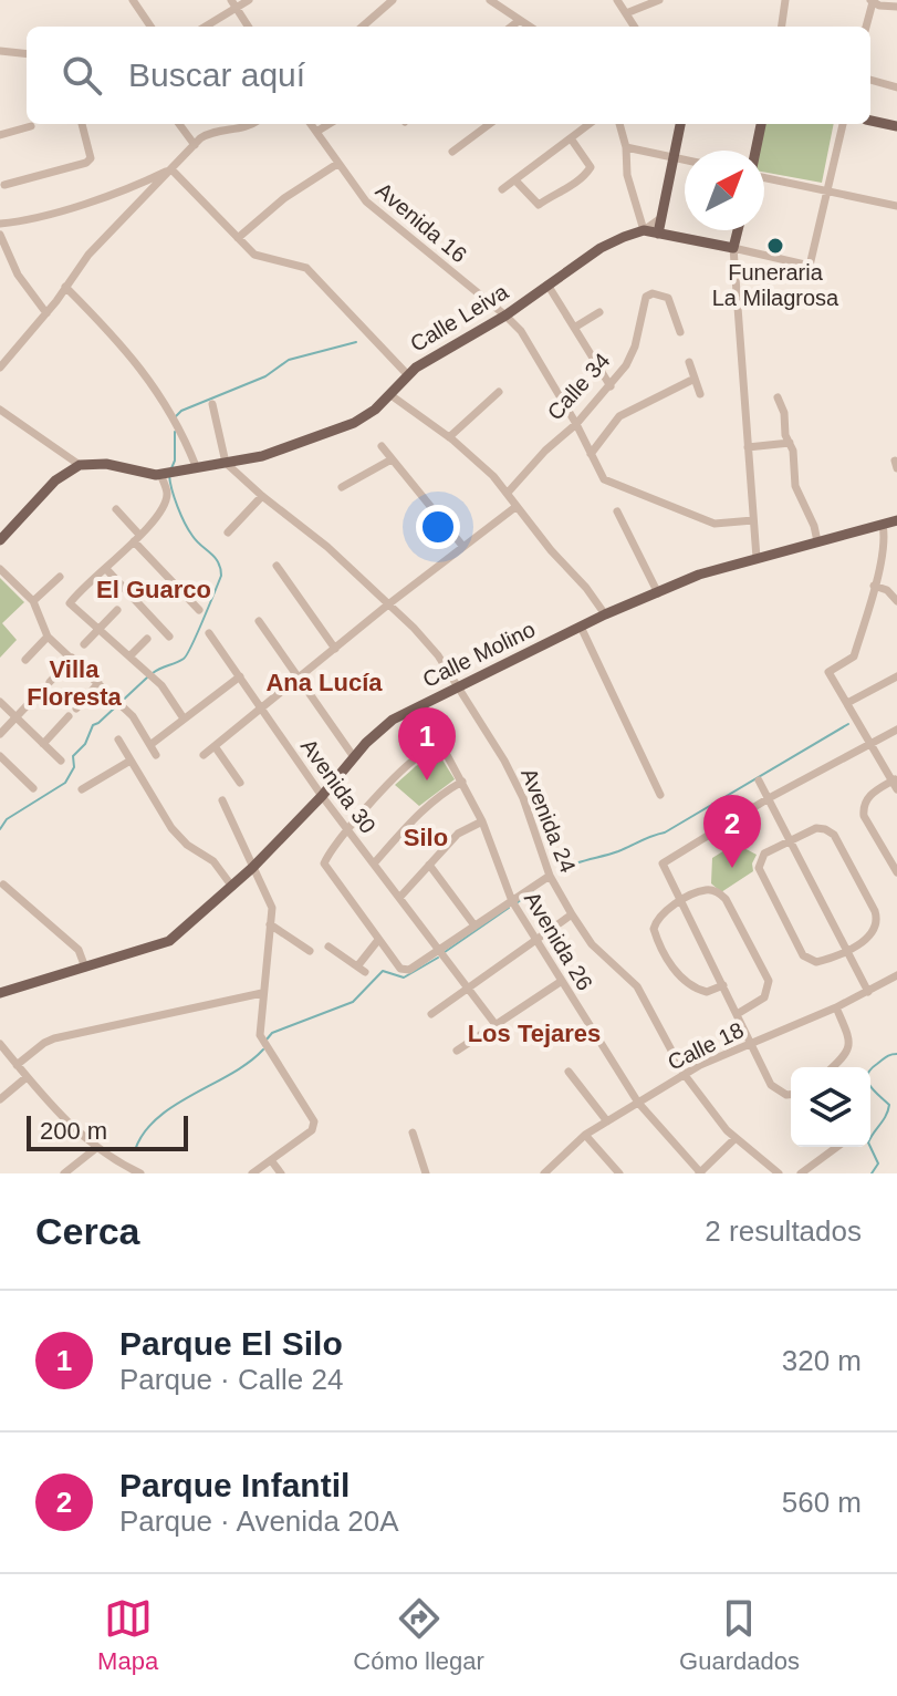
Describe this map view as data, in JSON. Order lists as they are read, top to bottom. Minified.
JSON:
{"streets":{"main road":["Calle Leiva","Calle Molino"],"street":["Avenida 16","Calle 34","Avenida 30","Avenida 24","Avenida 26","Calle 18"]},"crossings":[["Avenida 16","Calle Leiva"],["Avenida 16","Calle 34"],["Calle Leiva","Avenida 24"],["Calle Molino","Avenida 30"],["Calle Molino","Avenida 24"],["Calle Molino","Avenida 26"],["Avenida 24","Calle 18"],["Avenida 26","Calle 18"]],"districts":["El Guarco","Villa Floresta","Ana Lucía","Silo","Los Tejares"],"places":["Funeraria La Milagrosa"],"scale_bar":"200 m","north":"top right","page":{"search":"Buscar aquí","pins":["1","2"],"scale":"200 m","heading":["Cerca","2 resultados"],"list":[{"mark":"1","name":"Parque El Silo","note":"Parque · Calle 24","value":"320 m"},{"mark":"2","name":"Parque Infantil","note":"Parque · Avenida 20A","value":"560 m"}],"nav":["Mapa","Cómo llegar","Guardados"]}}
